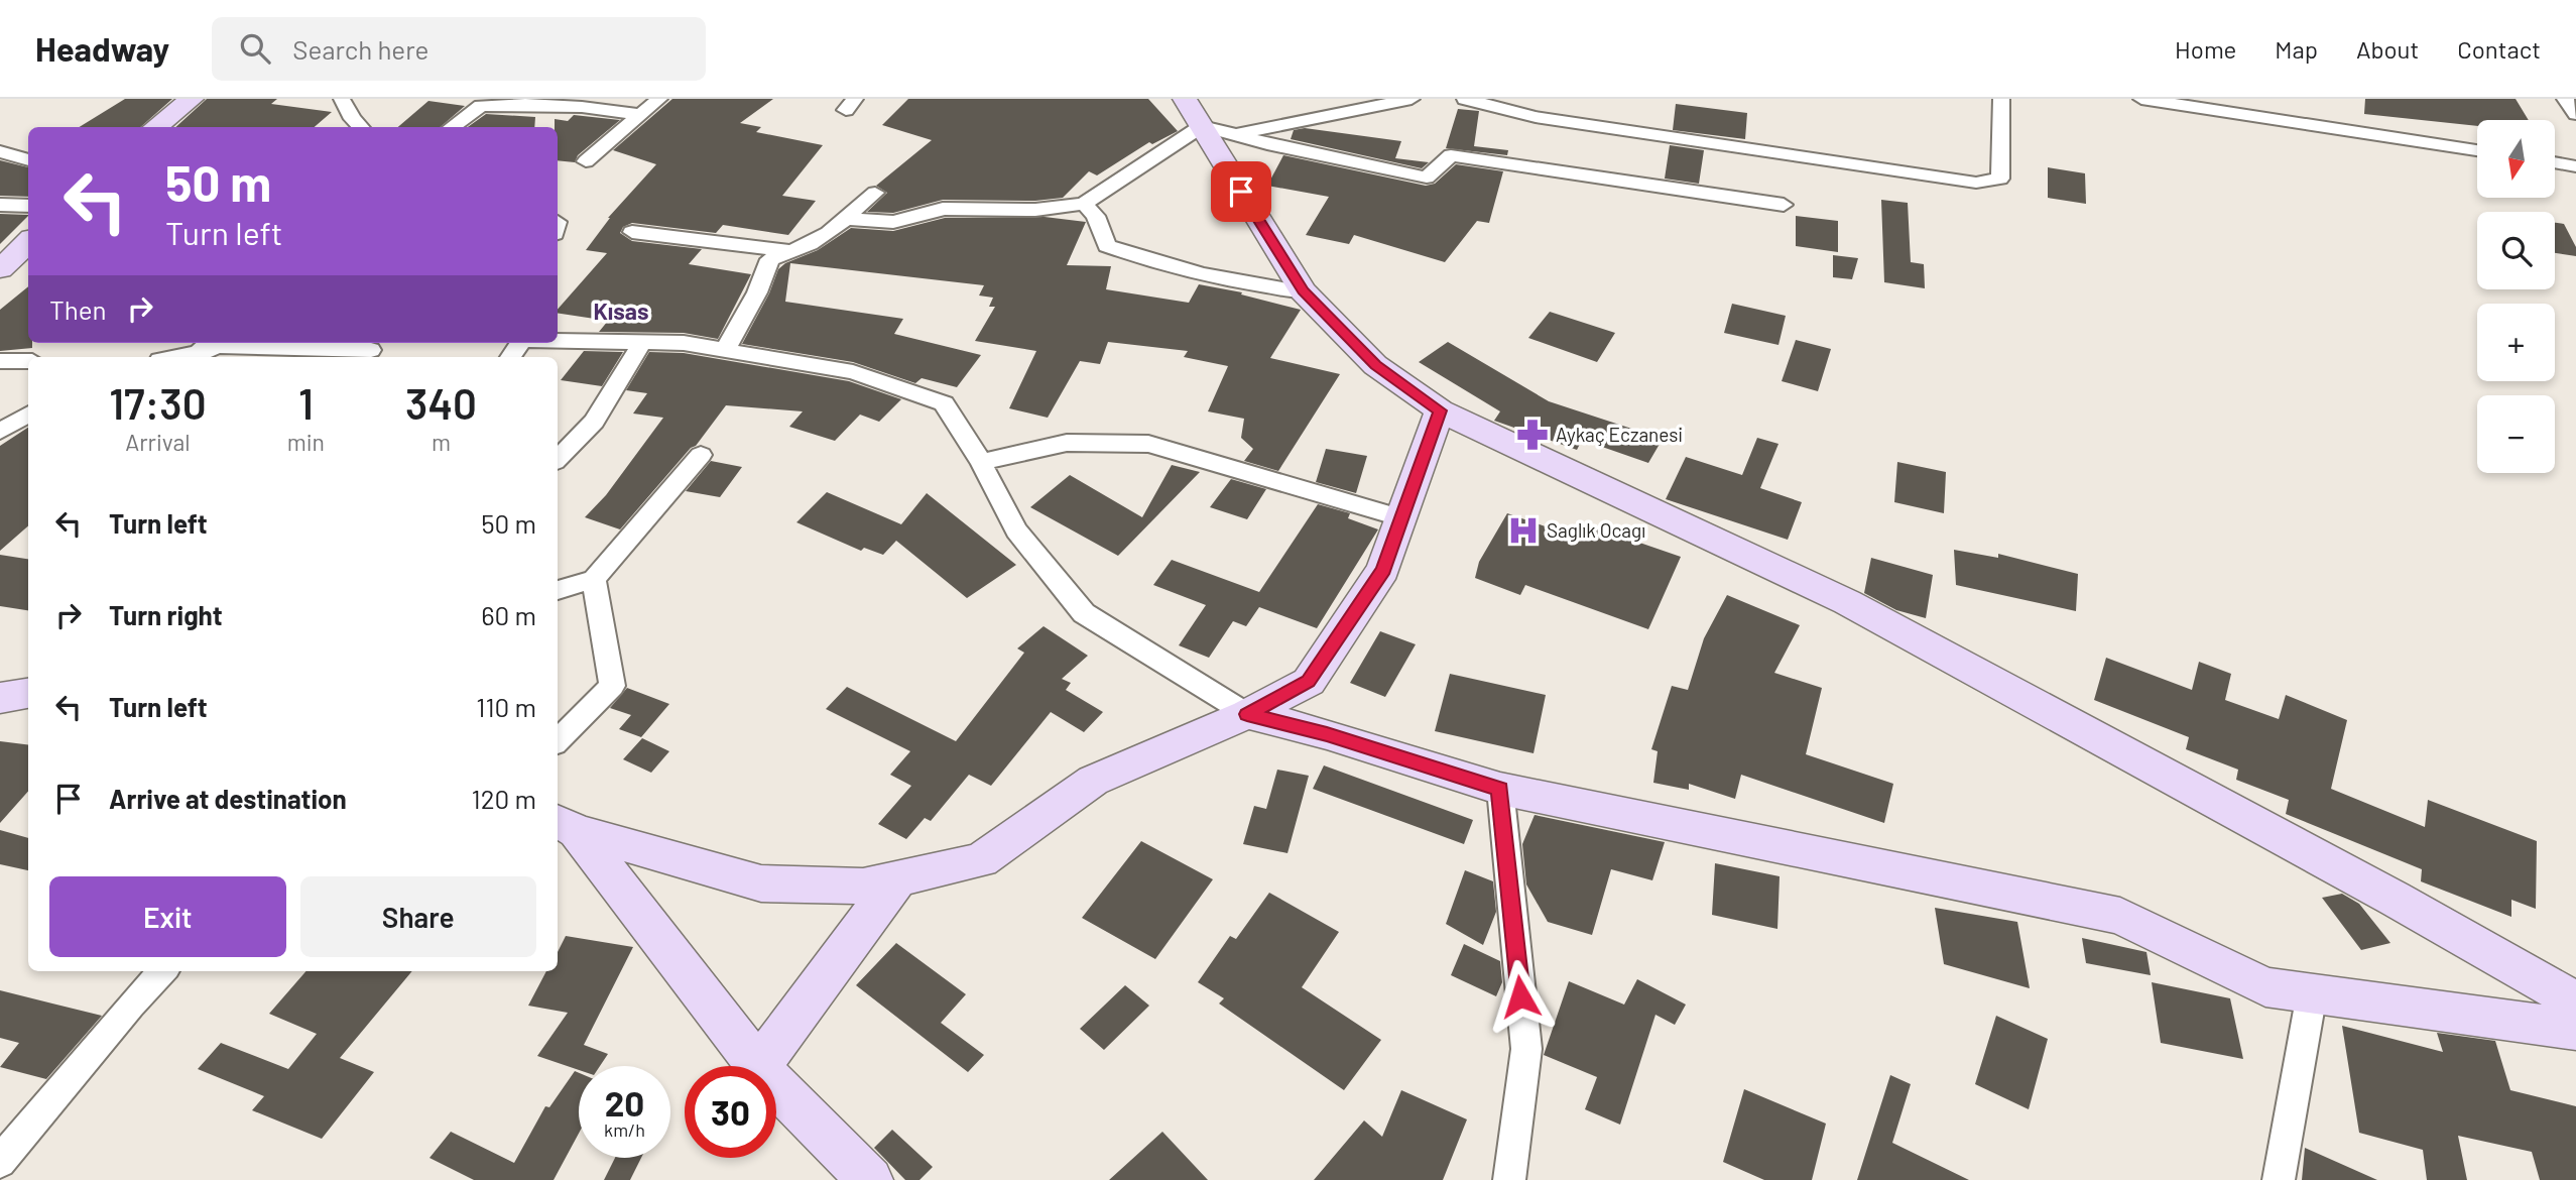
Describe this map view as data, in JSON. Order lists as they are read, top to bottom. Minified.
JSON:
{"districts":["Kısas"],"places":{"pharmacy":["Aykaç Eczanesi"],"hospital":["Saglık Ocagı"]},"north":"bottom","page":{"header":"Headway","search":"Search here","nav":["Home","Map","About","Contact"],"map_buttons":["+","−"],"turn":["50 m","Turn left"],"then":"Then","eta":["17:30","Arrival","1","min","340","m"],"list":[{"name":"Turn left","value":"50 m"},{"name":"Turn right","value":"60 m"},{"name":"Turn left","value":"110 m"},{"name":"Arrive at destination","value":"120 m"}],"buttons":["Exit","Share"],"speed":"20 km/h","limit":"30"}}
